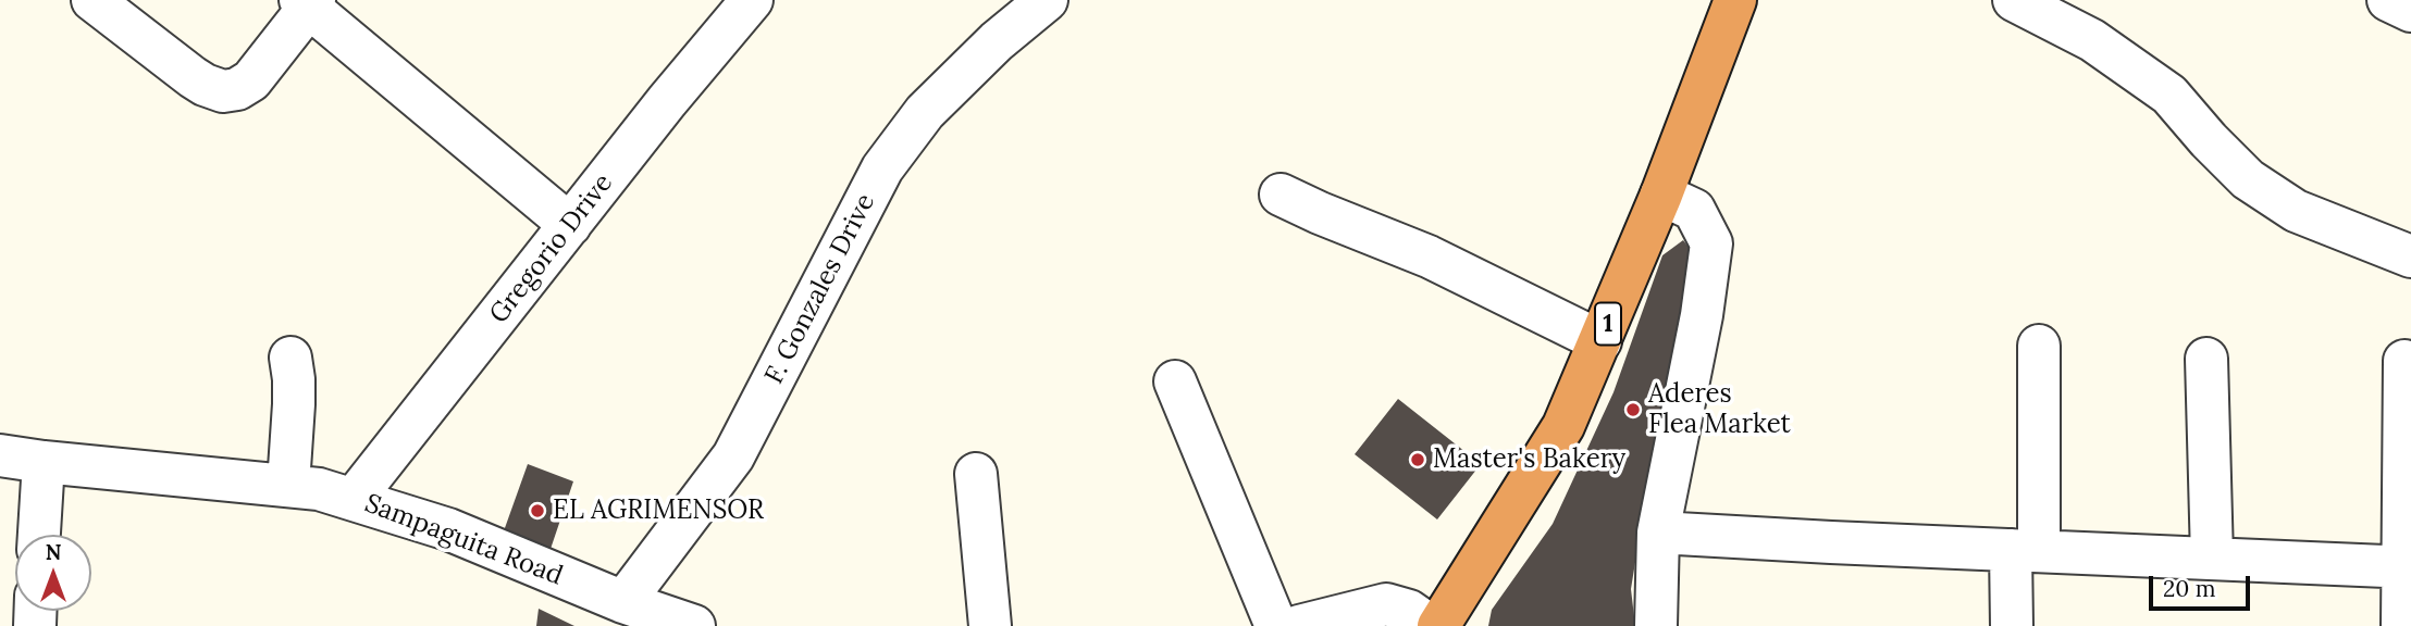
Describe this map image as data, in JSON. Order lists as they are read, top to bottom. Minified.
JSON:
{"streets":{"highway":["1"],"street":["Gregorio Drive","F. Gonzales Drive","Sampaguita Road"]},"crossings":[["Gregorio Drive","Sampaguita Road"],["F. Gonzales Drive","Sampaguita Road"]],"places":["Aderes Flea Market","Master's Bakery","EL AGRIMENSOR"],"scale_bar":"20 m","north":"top"}
